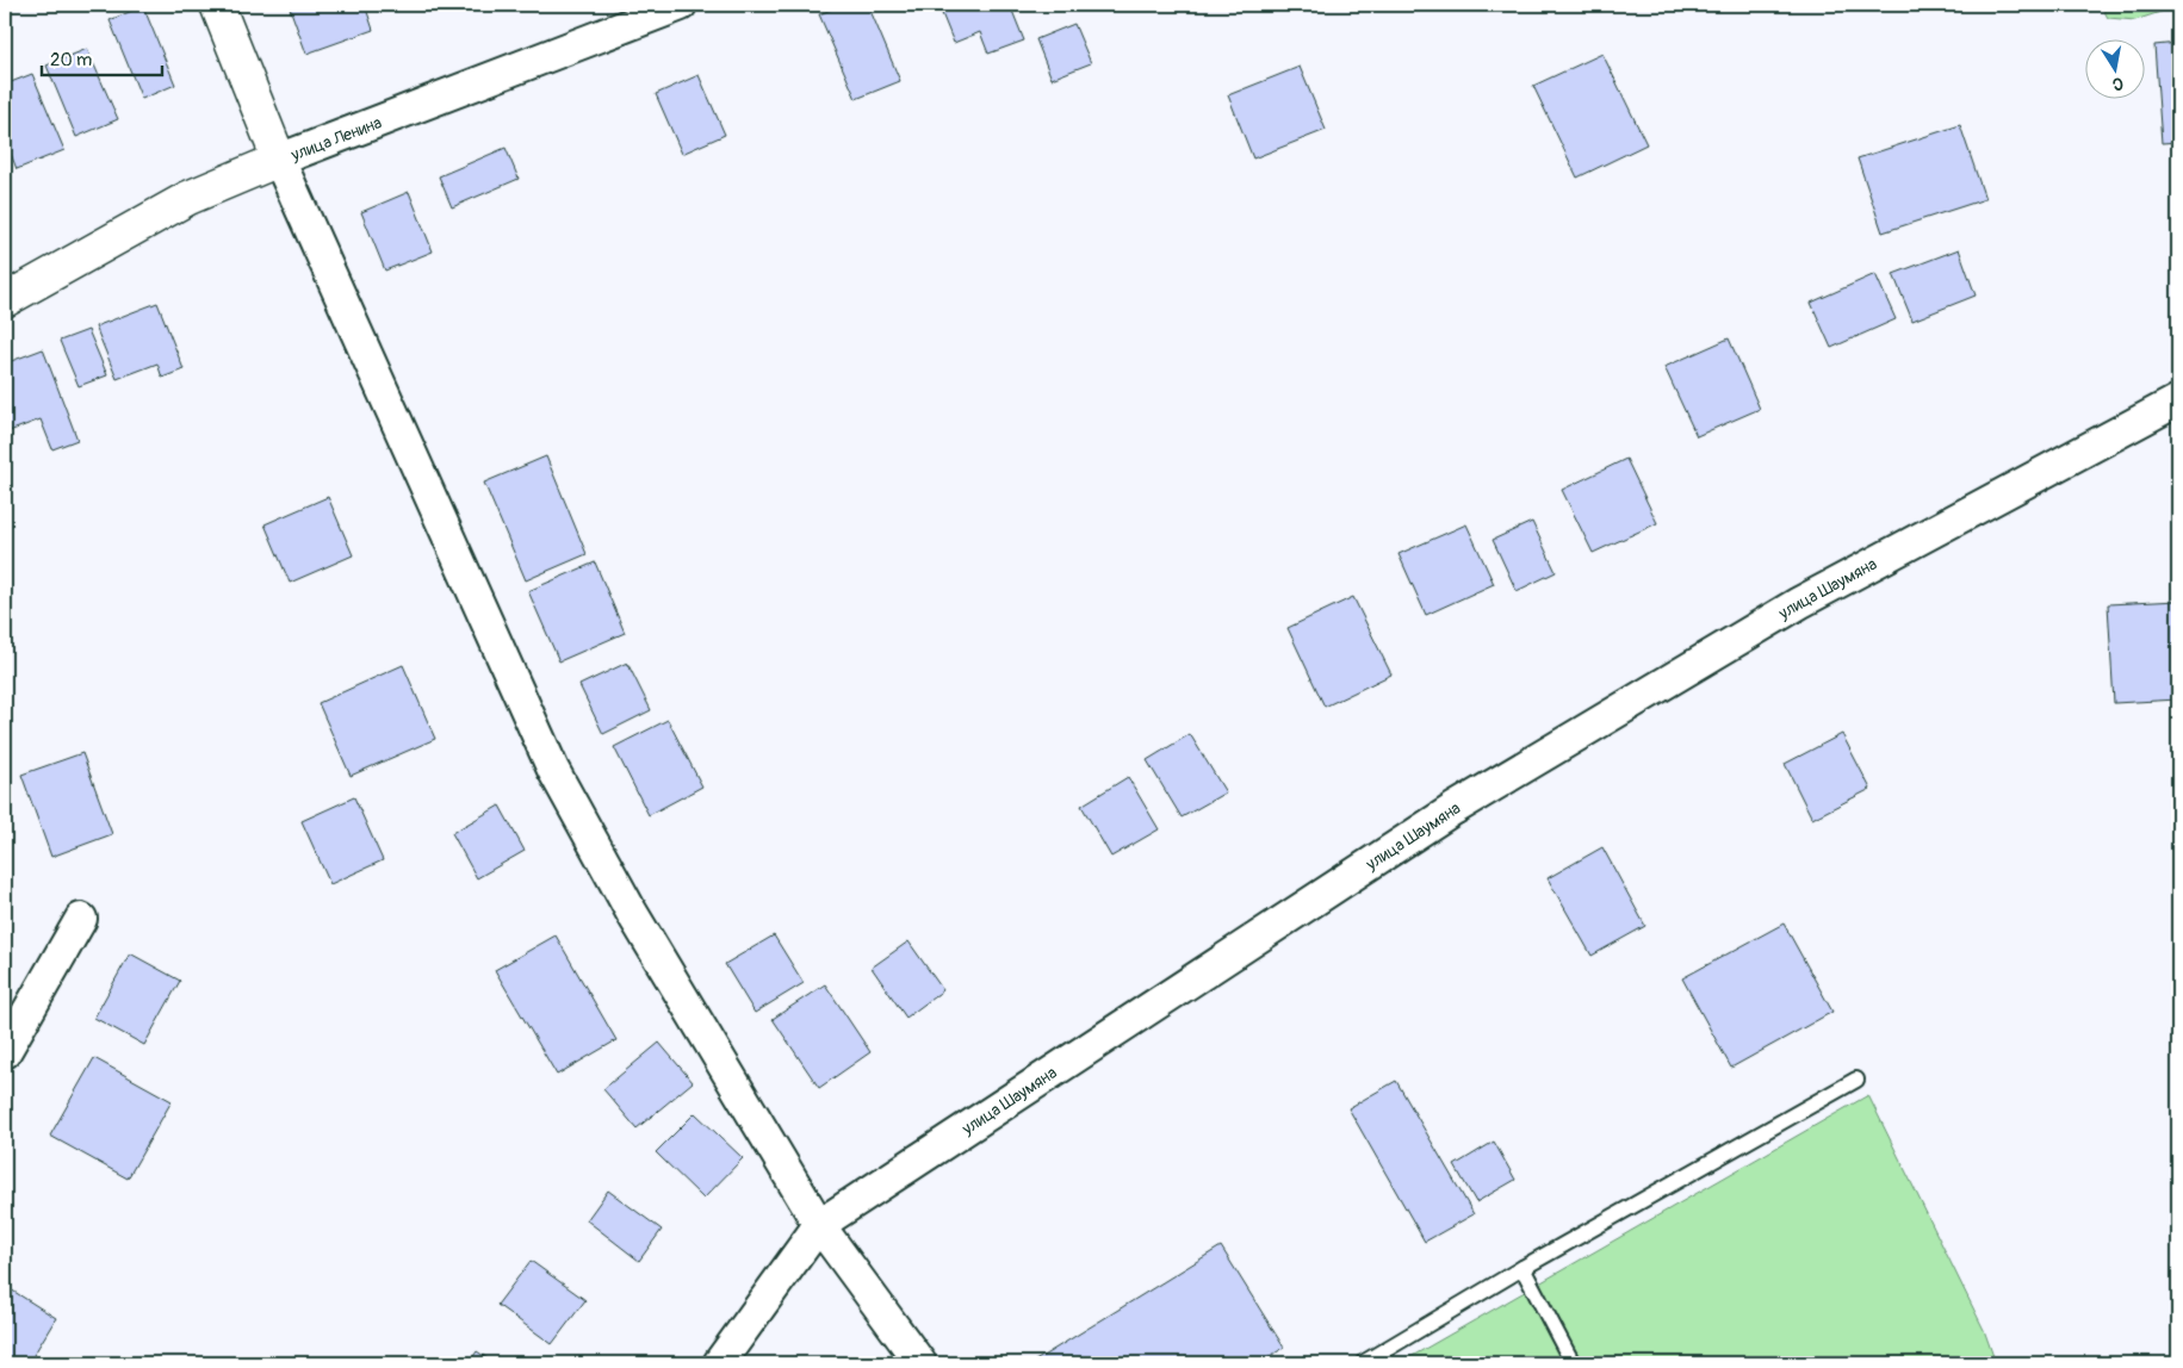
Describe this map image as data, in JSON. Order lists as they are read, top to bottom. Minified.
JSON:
{"streets":{"street":["улица Ленина","улица Шаумяна"]},"scale_bar":"20 m","north":"bottom"}
